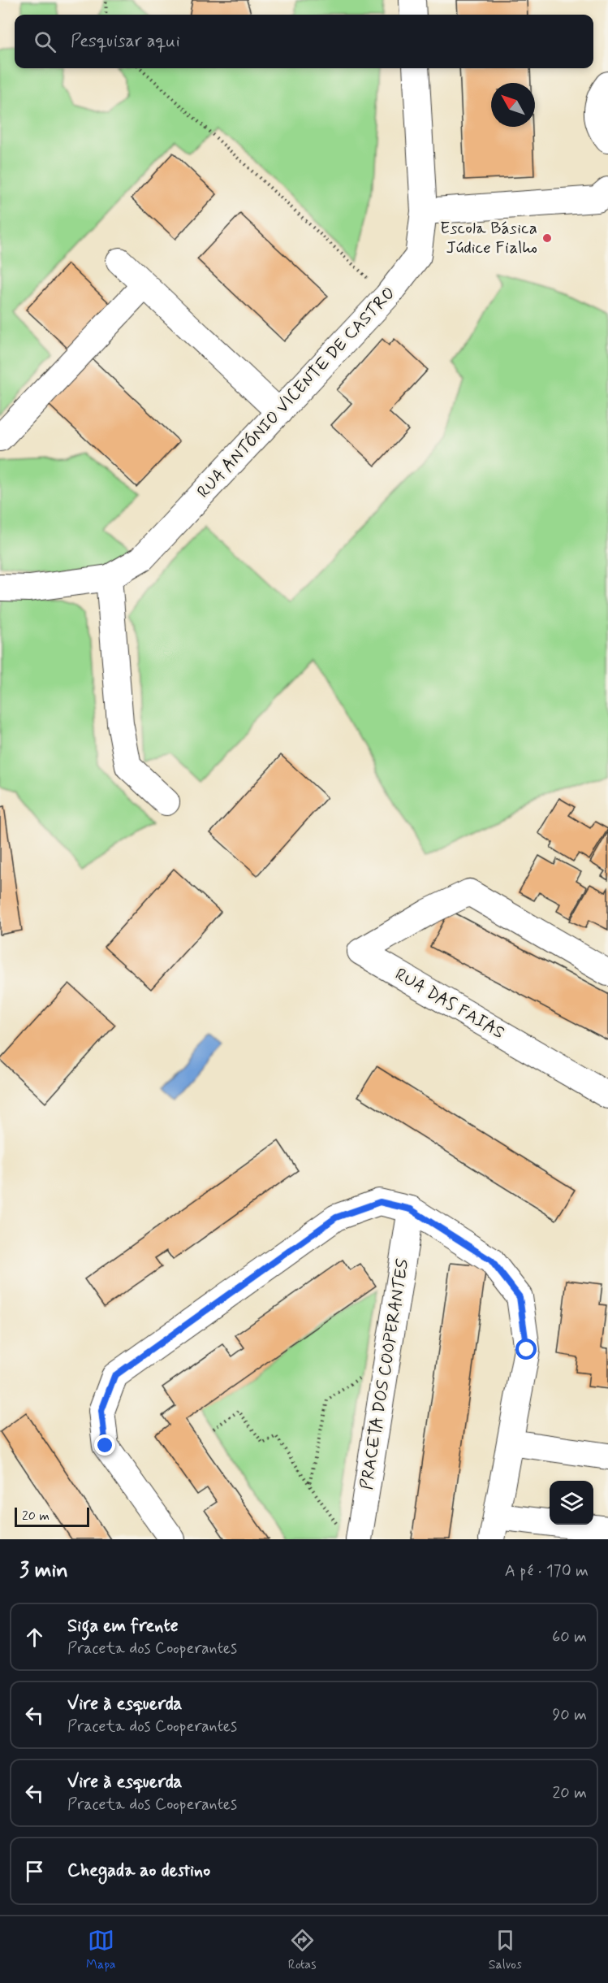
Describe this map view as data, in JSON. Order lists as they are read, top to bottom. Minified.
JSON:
{"streets":{"street":["RUA ANTÓNIO VICENTE DE CASTRO","RUA DAS FAIAS","PRACETA DOS COOPERANTES"]},"places":["Escola Básica Júdice Fialho"],"scale_bar":"20 m","north":"top left","page":{"search":"Pesquisar aqui","scale":"20 m","heading":["3 min","A pé · 170 m"],"list":[["Siga em frente","Praceta dos Cooperantes","60 m"],["Vire à esquerda","Praceta dos Cooperantes","90 m"],["Vire à esquerda","Praceta dos Cooperantes","20 m"],"Chegada ao destino"],"nav":["Mapa","Rotas","Salvos"]}}
